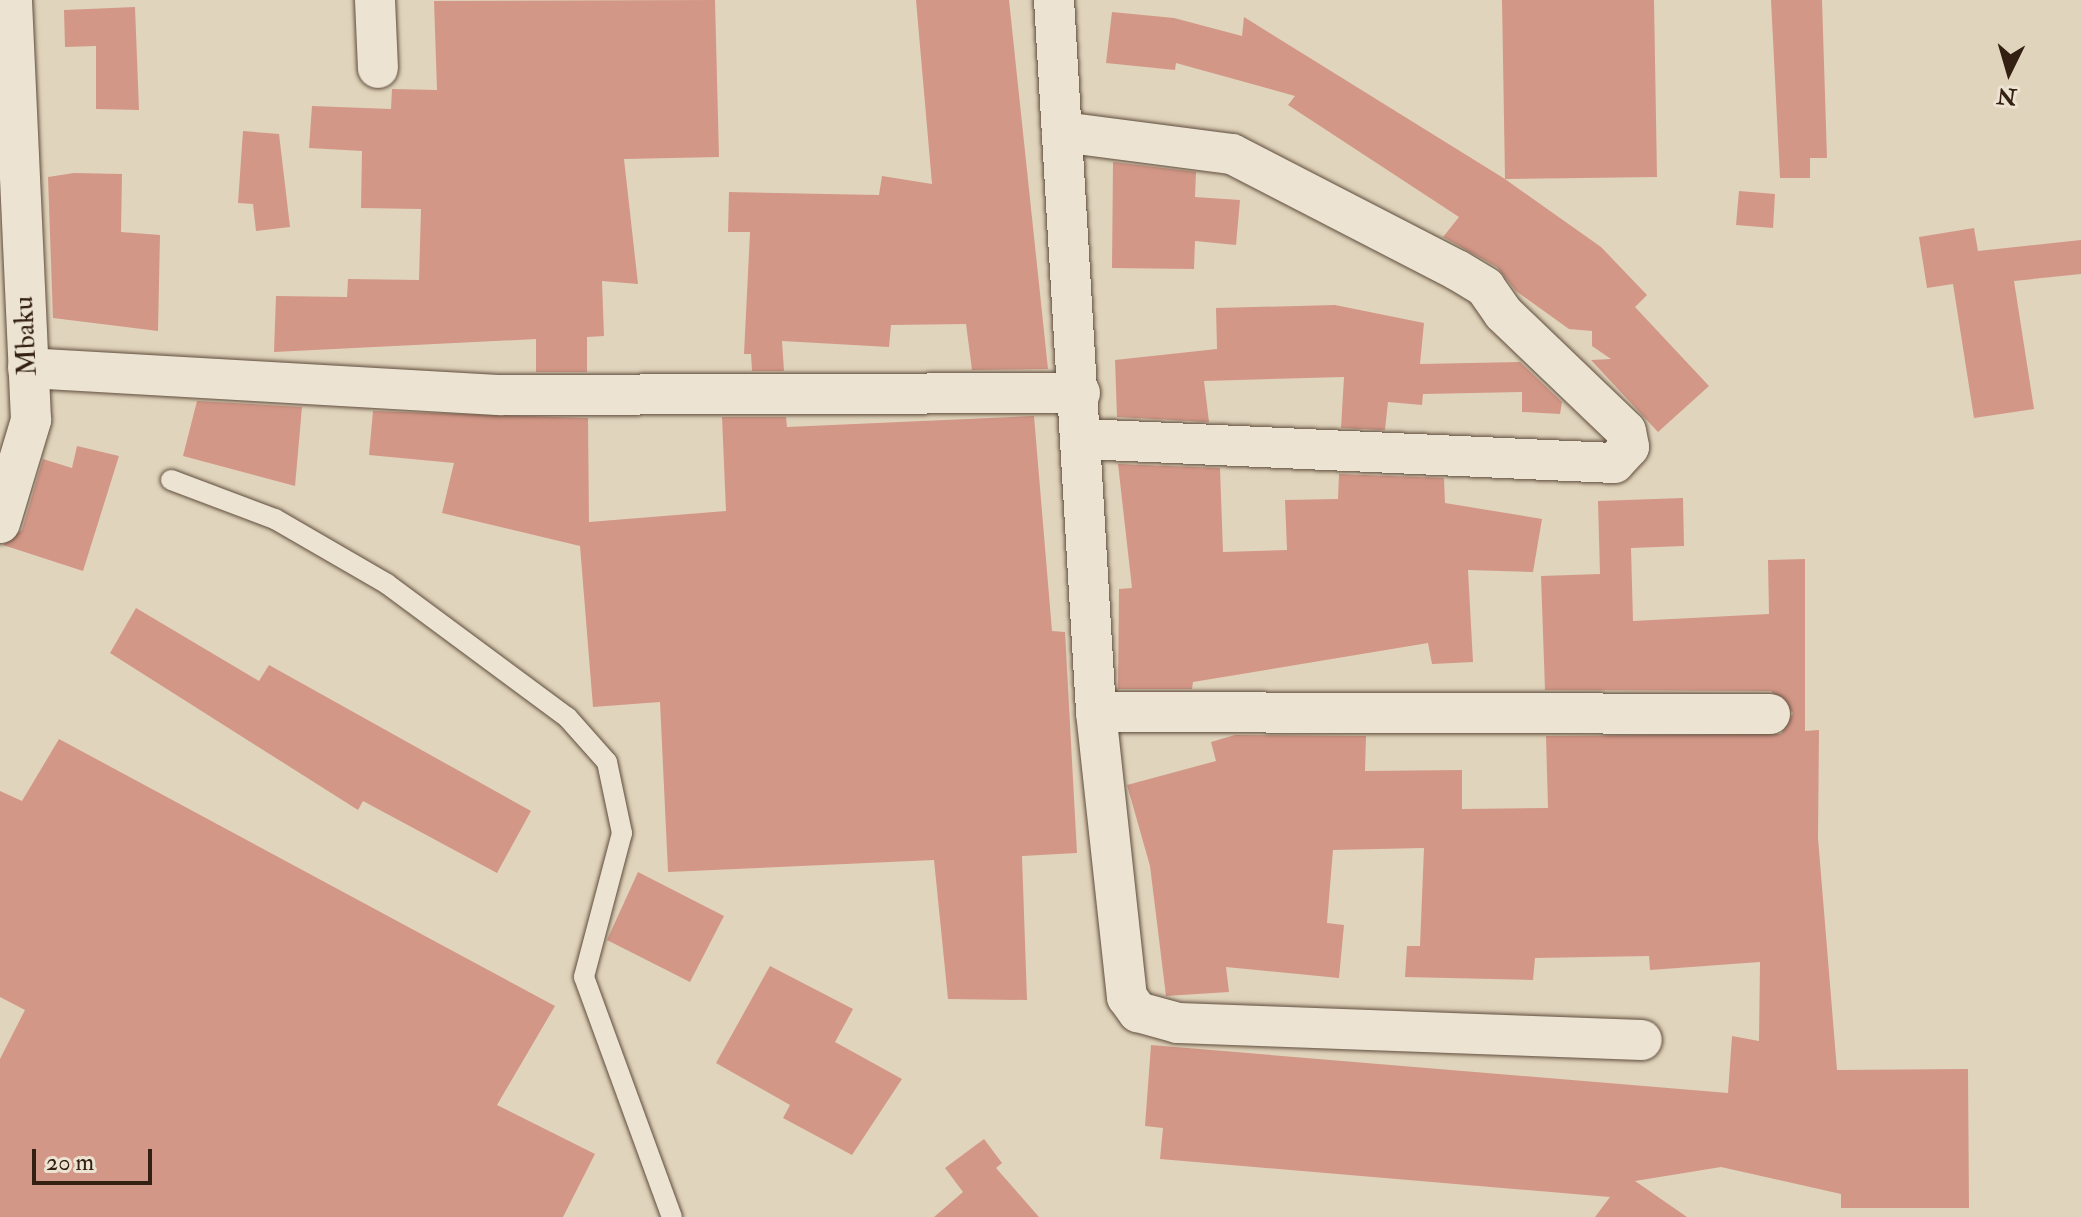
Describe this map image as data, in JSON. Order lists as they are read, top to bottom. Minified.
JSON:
{"streets":{"street":["Mbaku"]},"scale_bar":"20 m","north":"bottom"}
